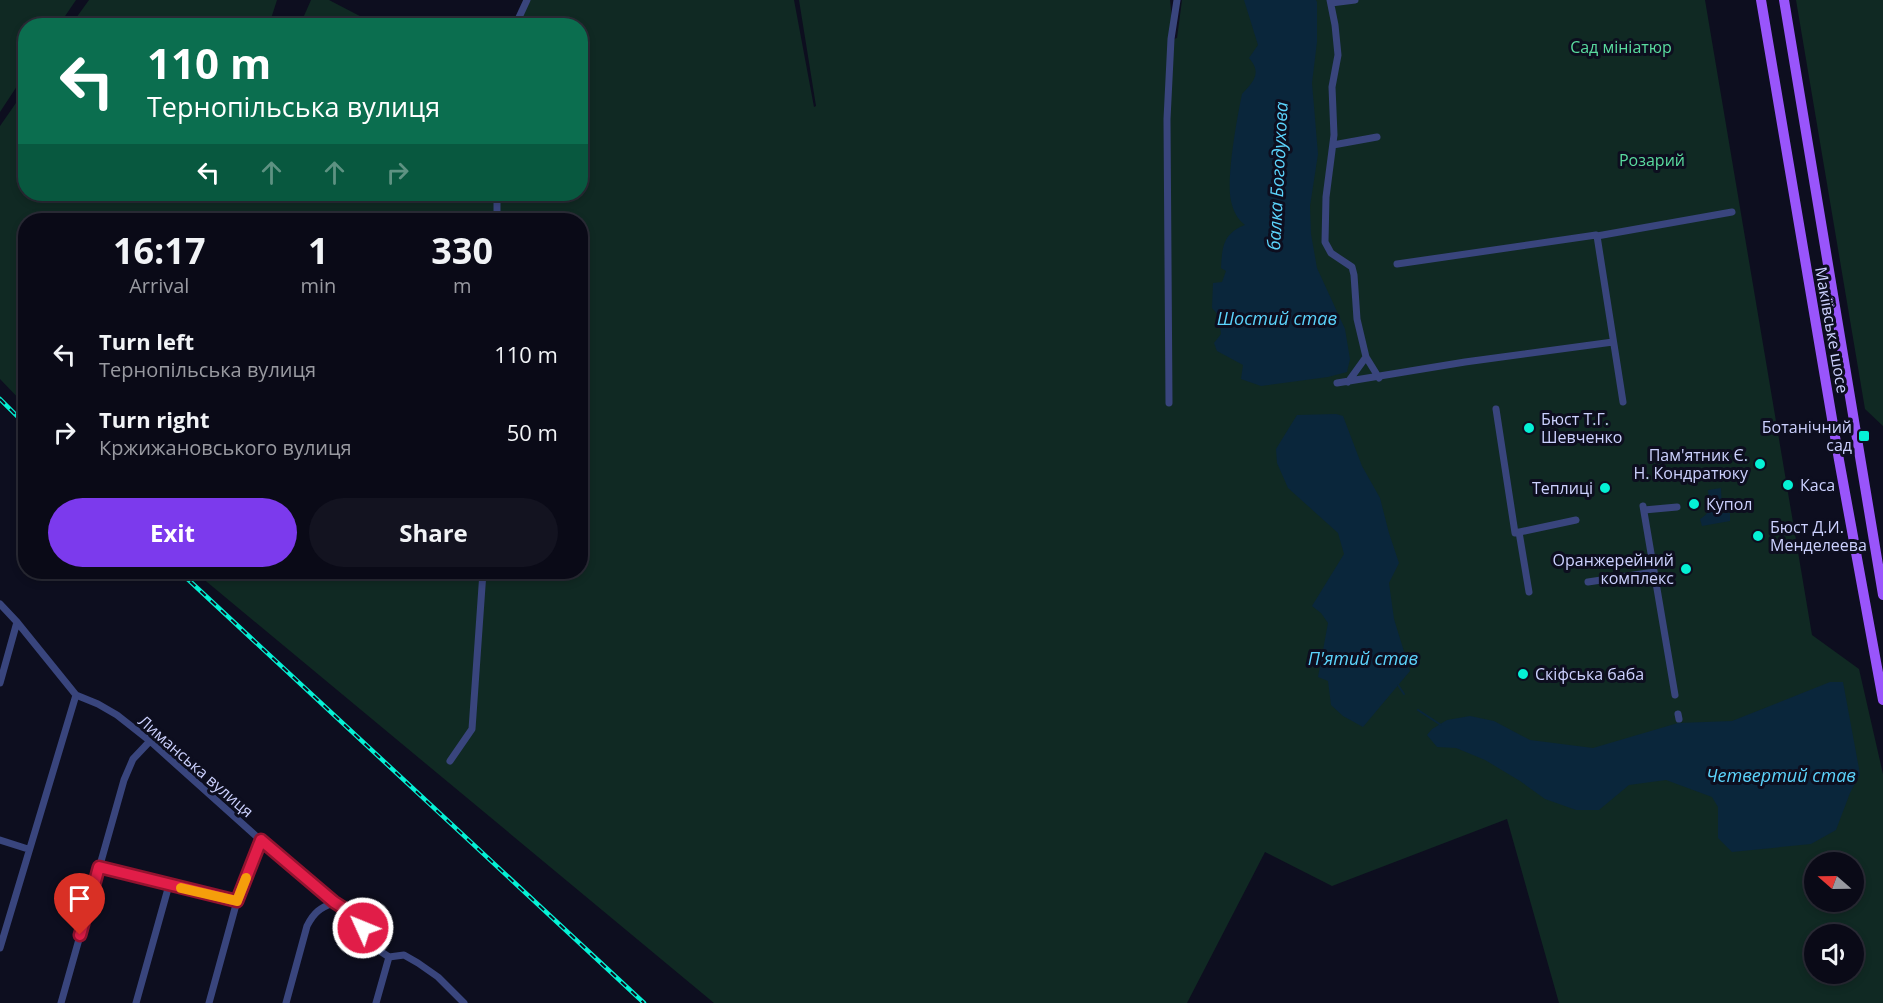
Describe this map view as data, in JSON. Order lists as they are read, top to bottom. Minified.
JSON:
{"streets":{"main road":["Макіївське шосе"],"street":["Лиманська вулиця"]},"water":["балка Богодухова","Шостий став","П'ятий став","Четвертий став"],"parks":["Сад мініатюр","Розарий"],"places":{"other":["Бюст Т.Г. Шевченко","Пам'ятник Є. Н. Кондратюку","Каса","Теплиці","Купол","Бюст Д.И. Менделеева","Оранжерейний комплекс","Скіфська баба"],"transit":["Ботанічний сад"]},"north":"left","page":{"turn":["110 m","Тернопільська вулиця"],"eta":["16:17","Arrival","1","min","330","m"],"list":[{"name":"Turn left","note":"Тернопільська вулиця","value":"110 m"},{"name":"Turn right","note":"Кржижановського вулиця","value":"50 m"}],"buttons":["Exit","Share"]}}
